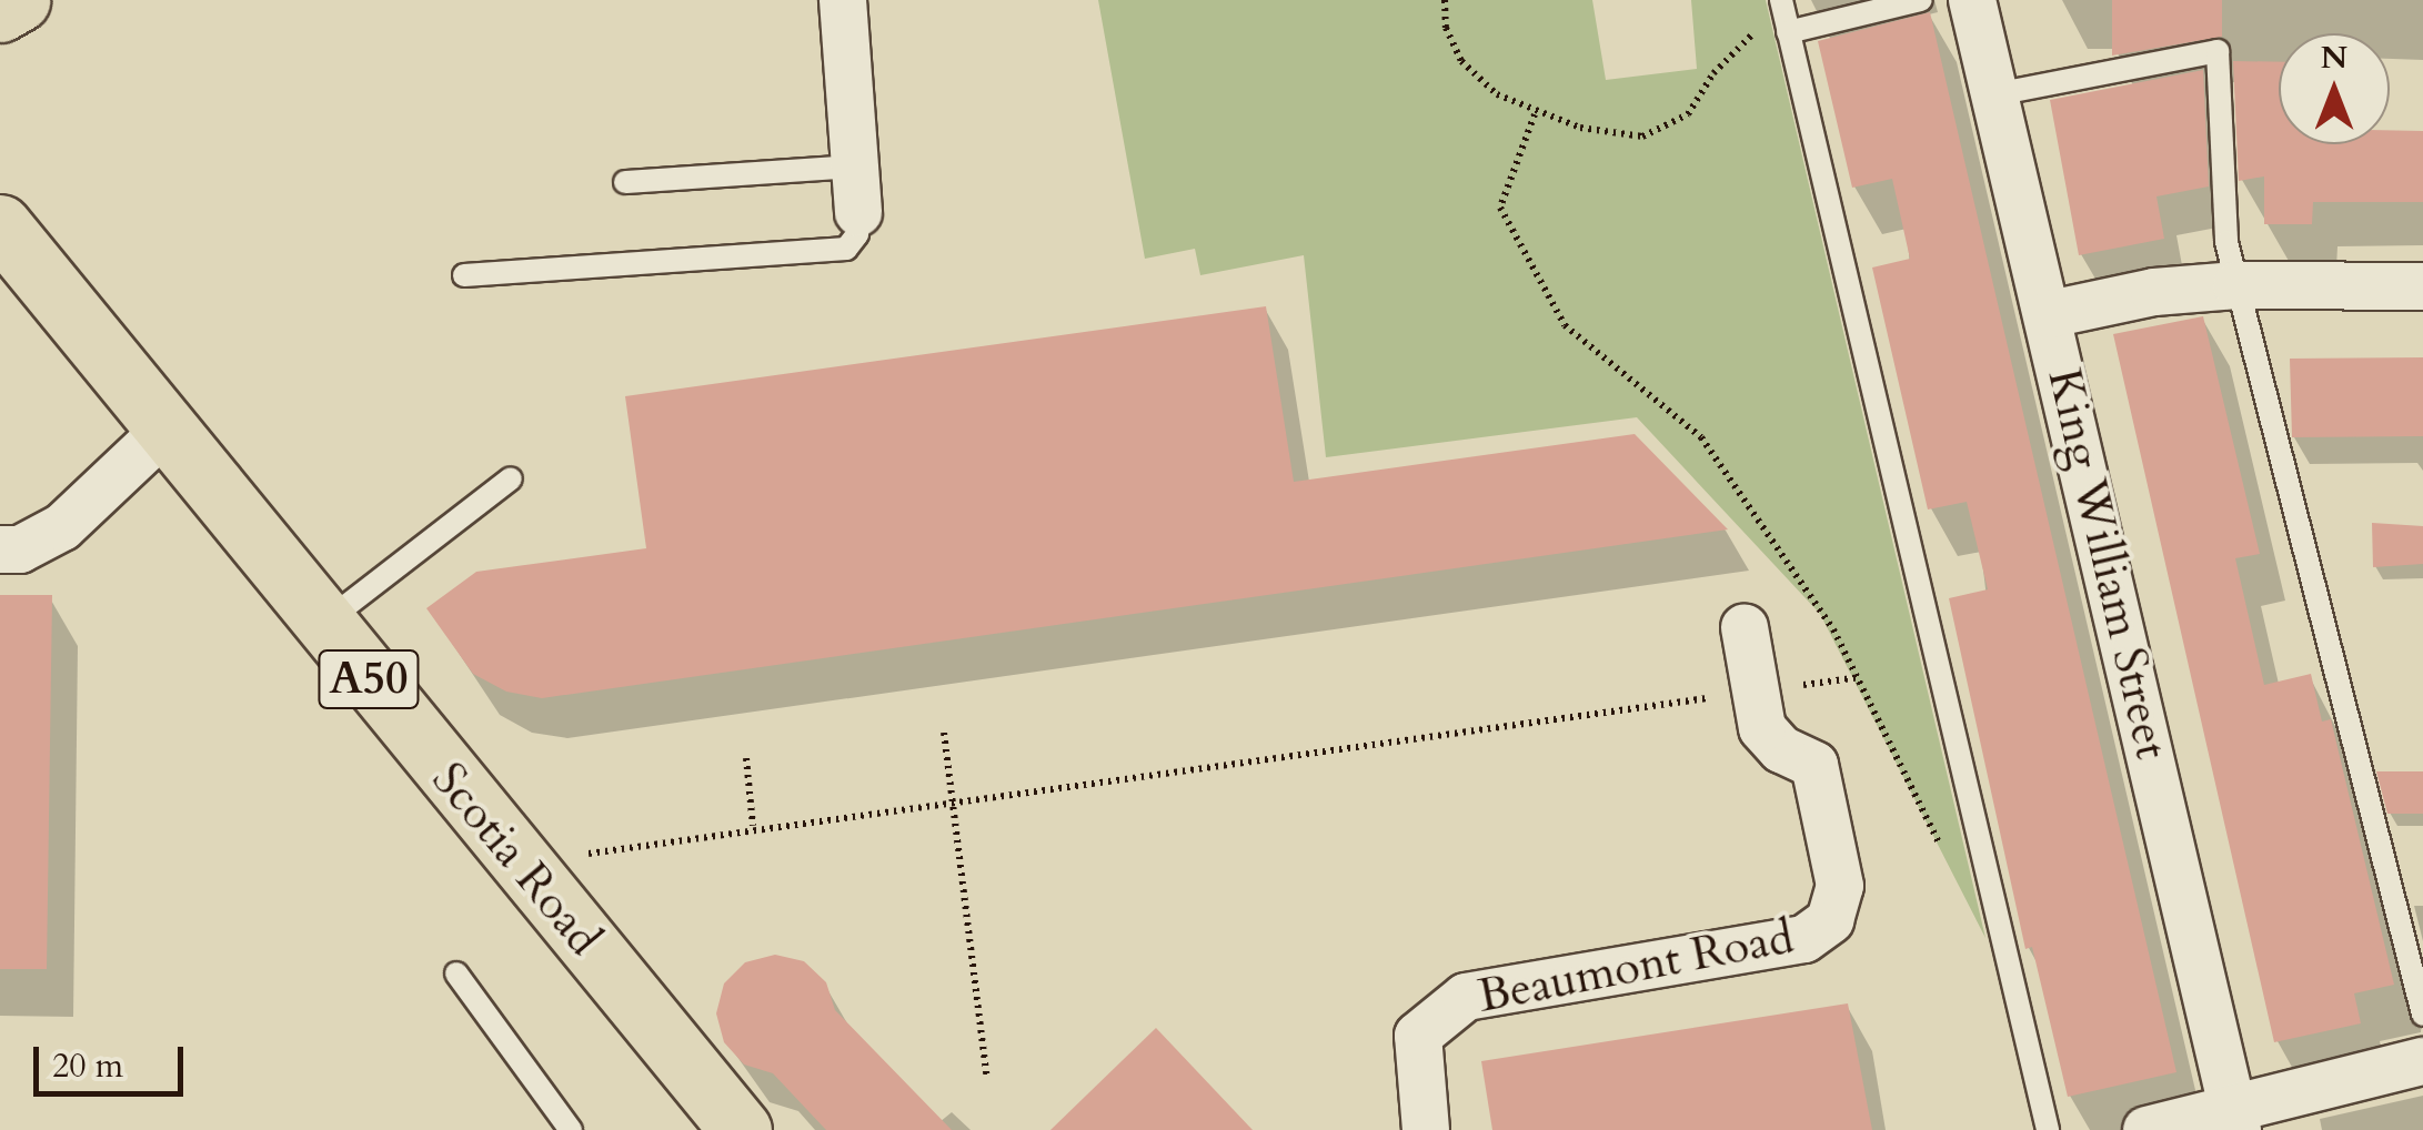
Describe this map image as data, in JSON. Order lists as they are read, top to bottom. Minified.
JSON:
{"streets":{"main road":["A50","Scotia Road"],"street":["King William Street","Beaumont Road"]},"scale_bar":"20 m","north":"top"}
